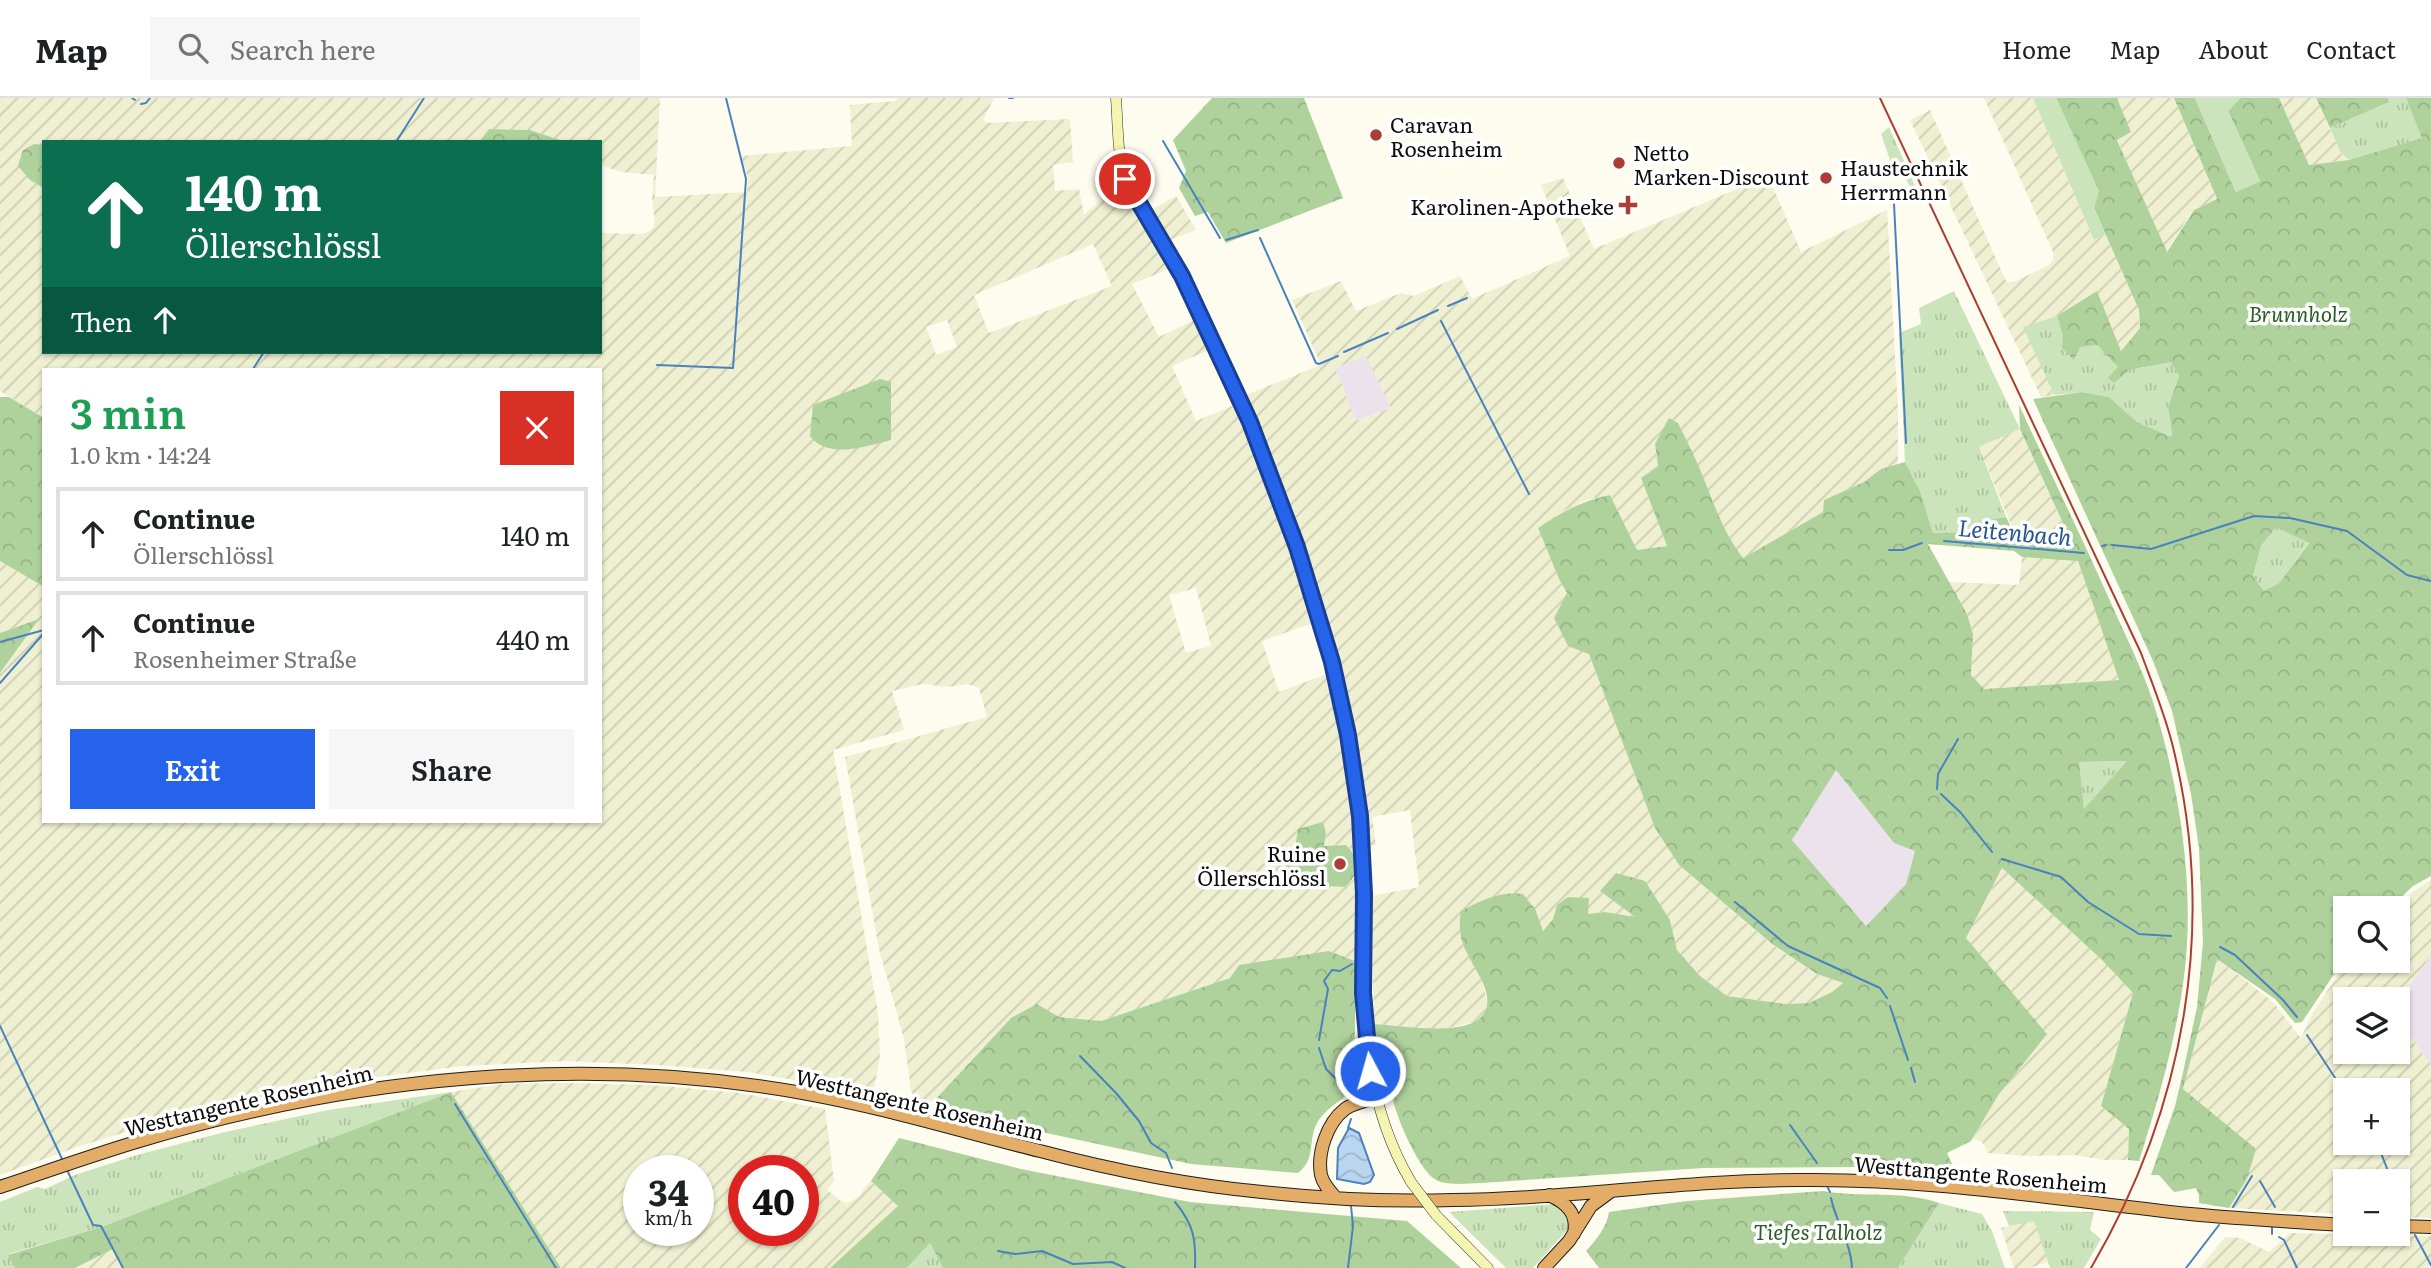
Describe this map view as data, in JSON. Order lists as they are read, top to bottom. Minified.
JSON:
{"streets":{"highway":["Westtangente Rosenheim"]},"water":["Leitenbach"],"parks":["Brunnholz","Tiefes Talholz"],"places":{"other":["Caravan Rosenheim","Netto Marken-Discount","Haustechnik Herrmann","Ruine Öllerschlössl"],"health":["Karolinen-Apotheke"]},"page":{"header":"Map","search":"Search here","nav":["Home","Map","About","Contact"],"turn":["140 m","Öllerschlössl"],"then":"Then","heading":["3 min","1.0 km · 14:24"],"list":[{"name":"Continue","note":"Öllerschlössl","value":"140 m"},{"name":"Continue","note":"Rosenheimer Straße","value":"440 m"}],"buttons":["Exit","Share"],"map_buttons":["+","−"],"speed":"34 km/h","limit":"40"}}
